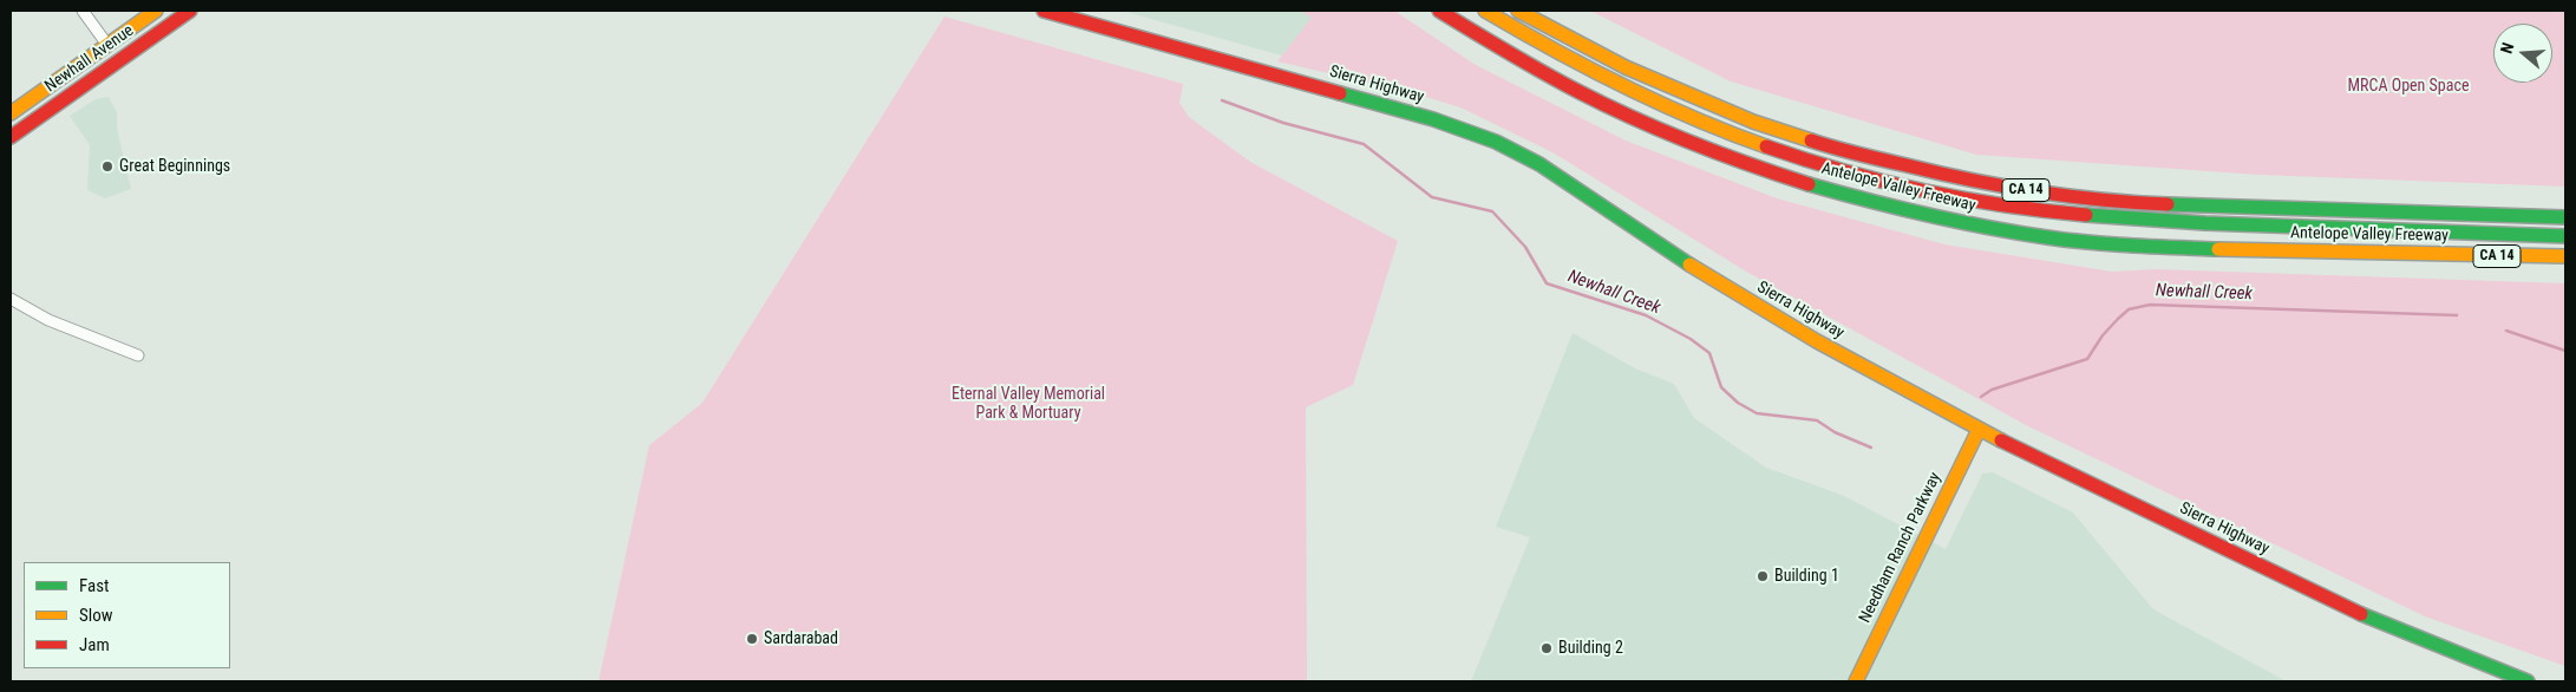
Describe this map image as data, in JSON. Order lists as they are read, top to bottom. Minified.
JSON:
{"streets":{"main road":["Newhall Avenue","Sierra Highway","Antelope Valley Freeway","CA 14","Needham Ranch Parkway"]},"crossings":[["Sierra Highway","Needham Ranch Parkway"]],"water":["Newhall Creek"],"parks":["MRCA Open Space","Eternal Valley Memorial Park & Mortuary"],"places":["Great Beginnings","Building 1","Sardarabad","Building 2"],"legend":["Fast","Slow","Jam"],"north":"left"}
